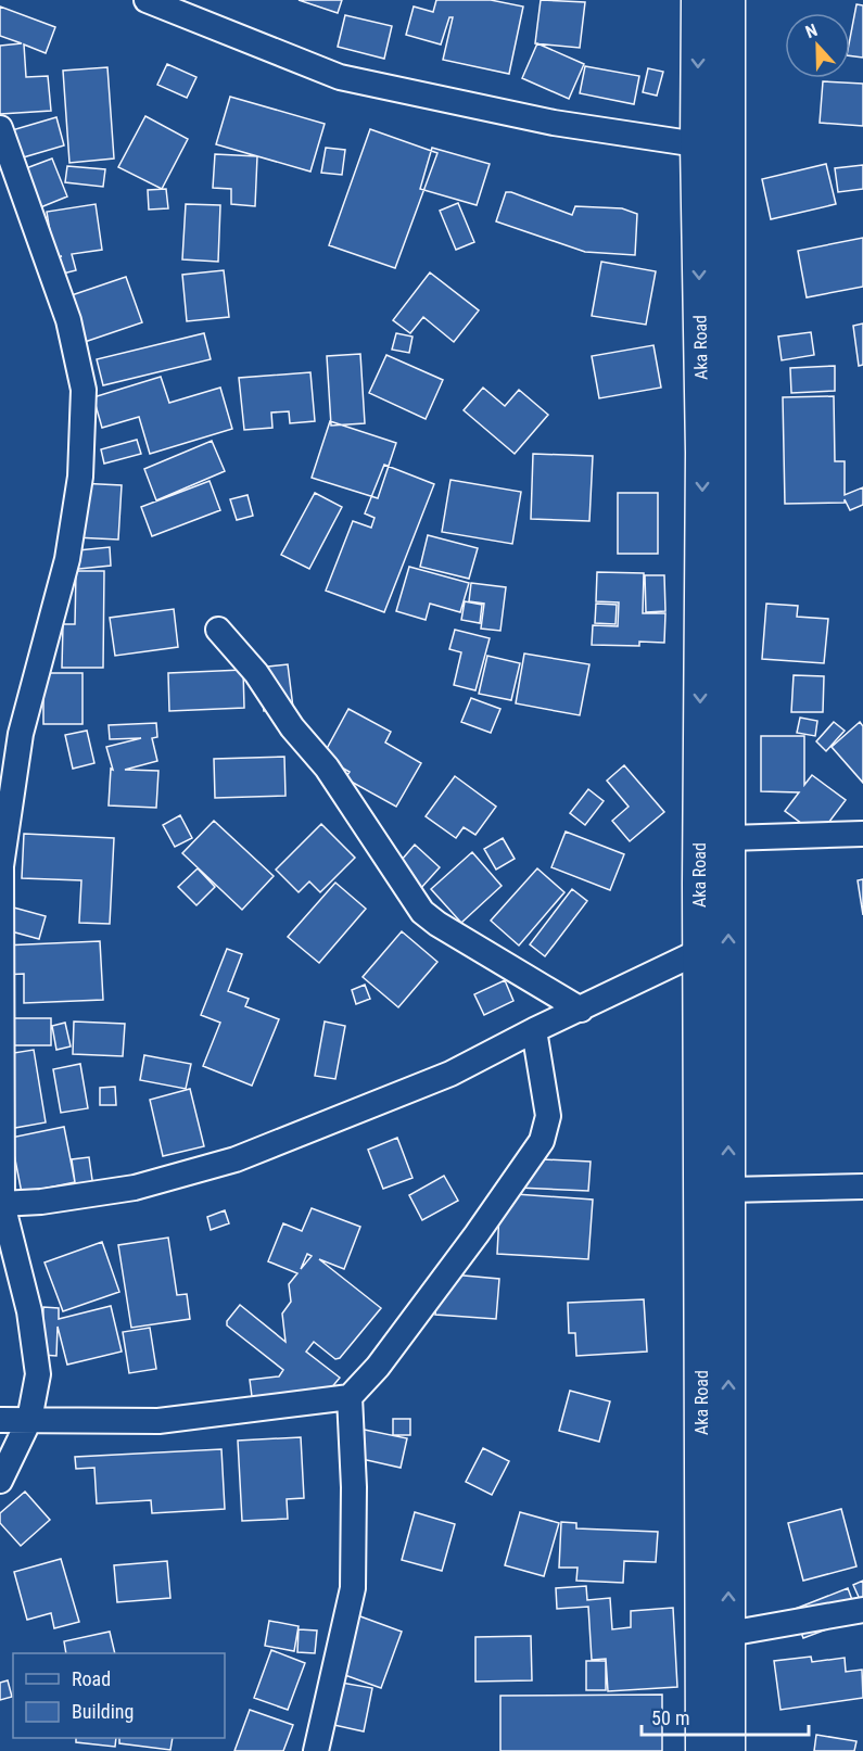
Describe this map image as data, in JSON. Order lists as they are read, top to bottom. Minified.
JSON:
{"streets":{"main road":["Aka Road"]},"legend":["Road","Building"],"scale_bar":"50 m","north":"top"}
